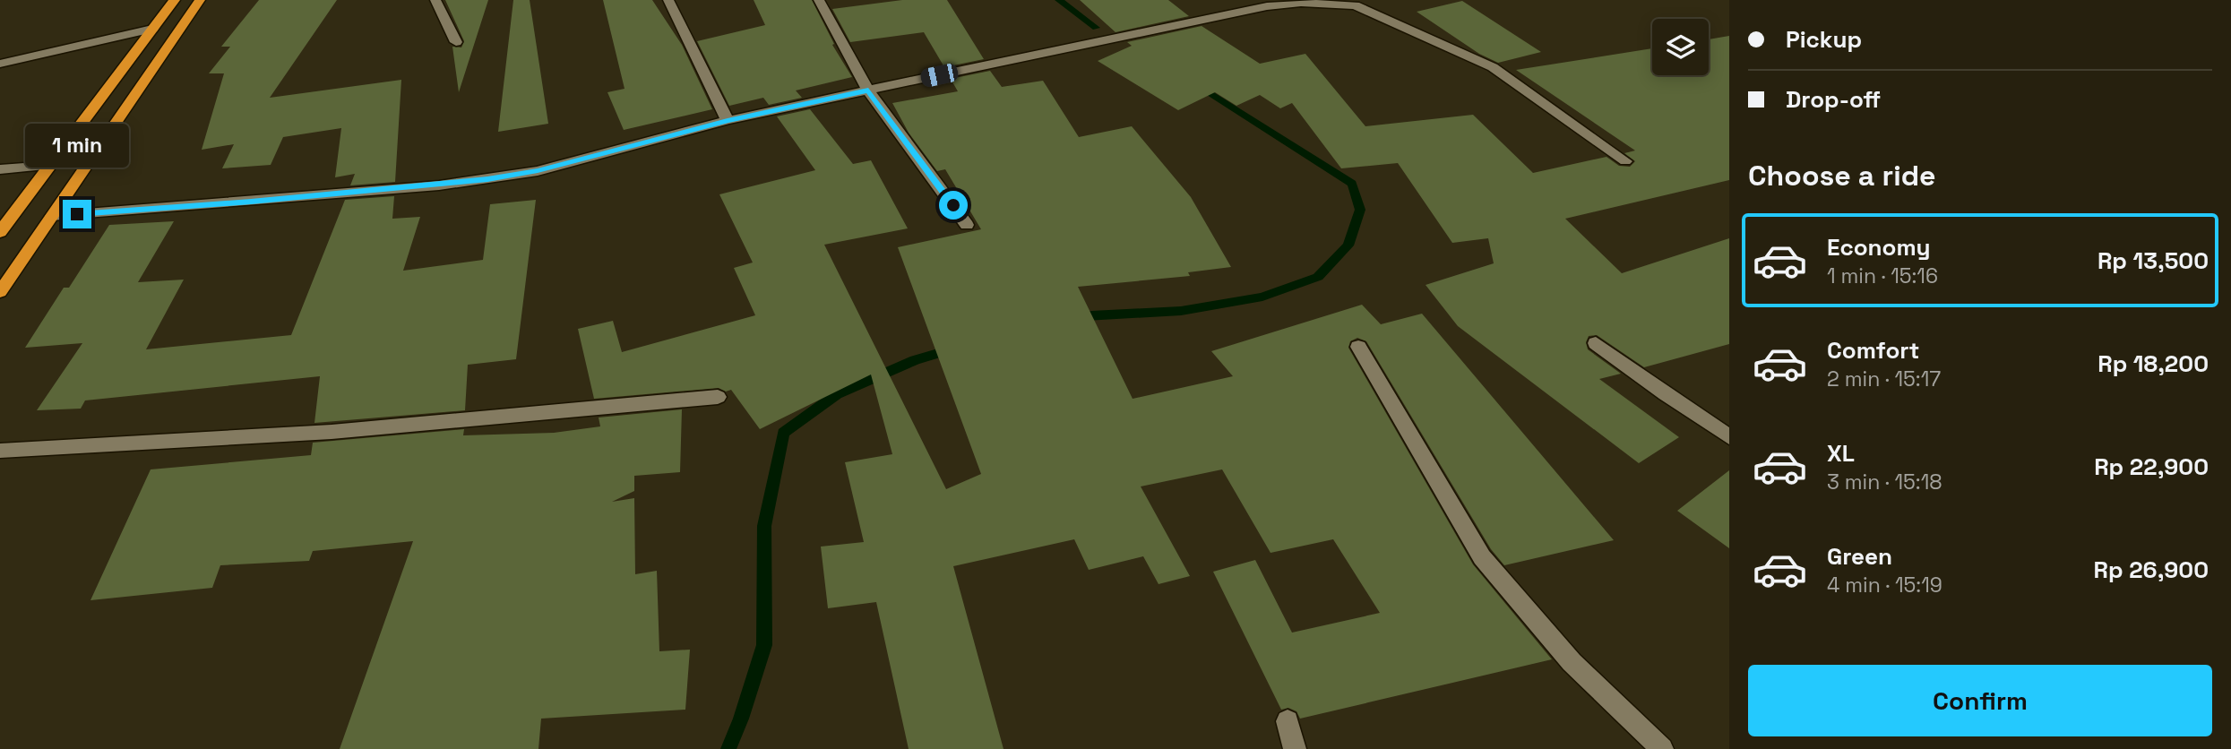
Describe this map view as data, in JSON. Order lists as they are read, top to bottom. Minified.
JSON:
{"page":{"banner":["Pickup","Drop-off"],"bubble":"1 min","heading":"Choose a ride","list":[{"name":"Economy","note":"1 min · 15:16","value":"Rp 13,500"},{"name":"Comfort","note":"2 min · 15:17","value":"Rp 18,200"},{"name":"XL","note":"3 min · 15:18","value":"Rp 22,900"},{"name":"Green","note":"4 min · 15:19","value":"Rp 26,900"}],"buttons":"Confirm"}}
